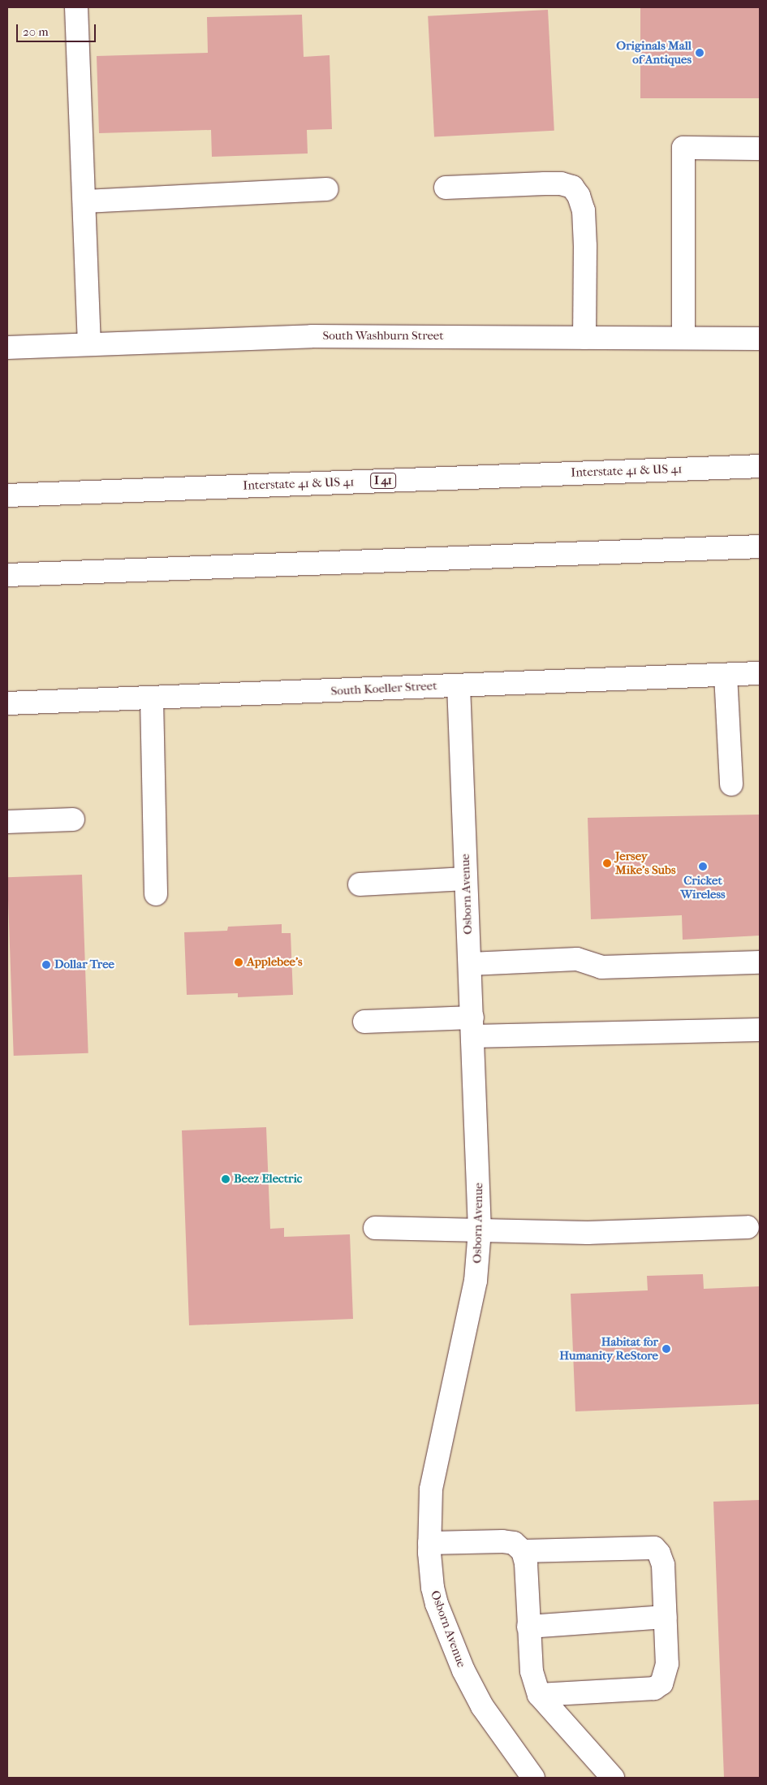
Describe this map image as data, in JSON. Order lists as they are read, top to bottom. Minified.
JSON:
{"streets":{"main road":["South Washburn Street","Interstate 41 & US 41","I 41","South Koeller Street","Osborn Avenue"]},"crossings":[["South Koeller Street","Osborn Avenue"]],"places":["Originals Mall of Antiques","Jersey Mike's Subs","Cricket Wireless","Applebee's","Dollar Tree","Beez Electric","Habitat for Humanity ReStore"],"scale_bar":"20 m"}
